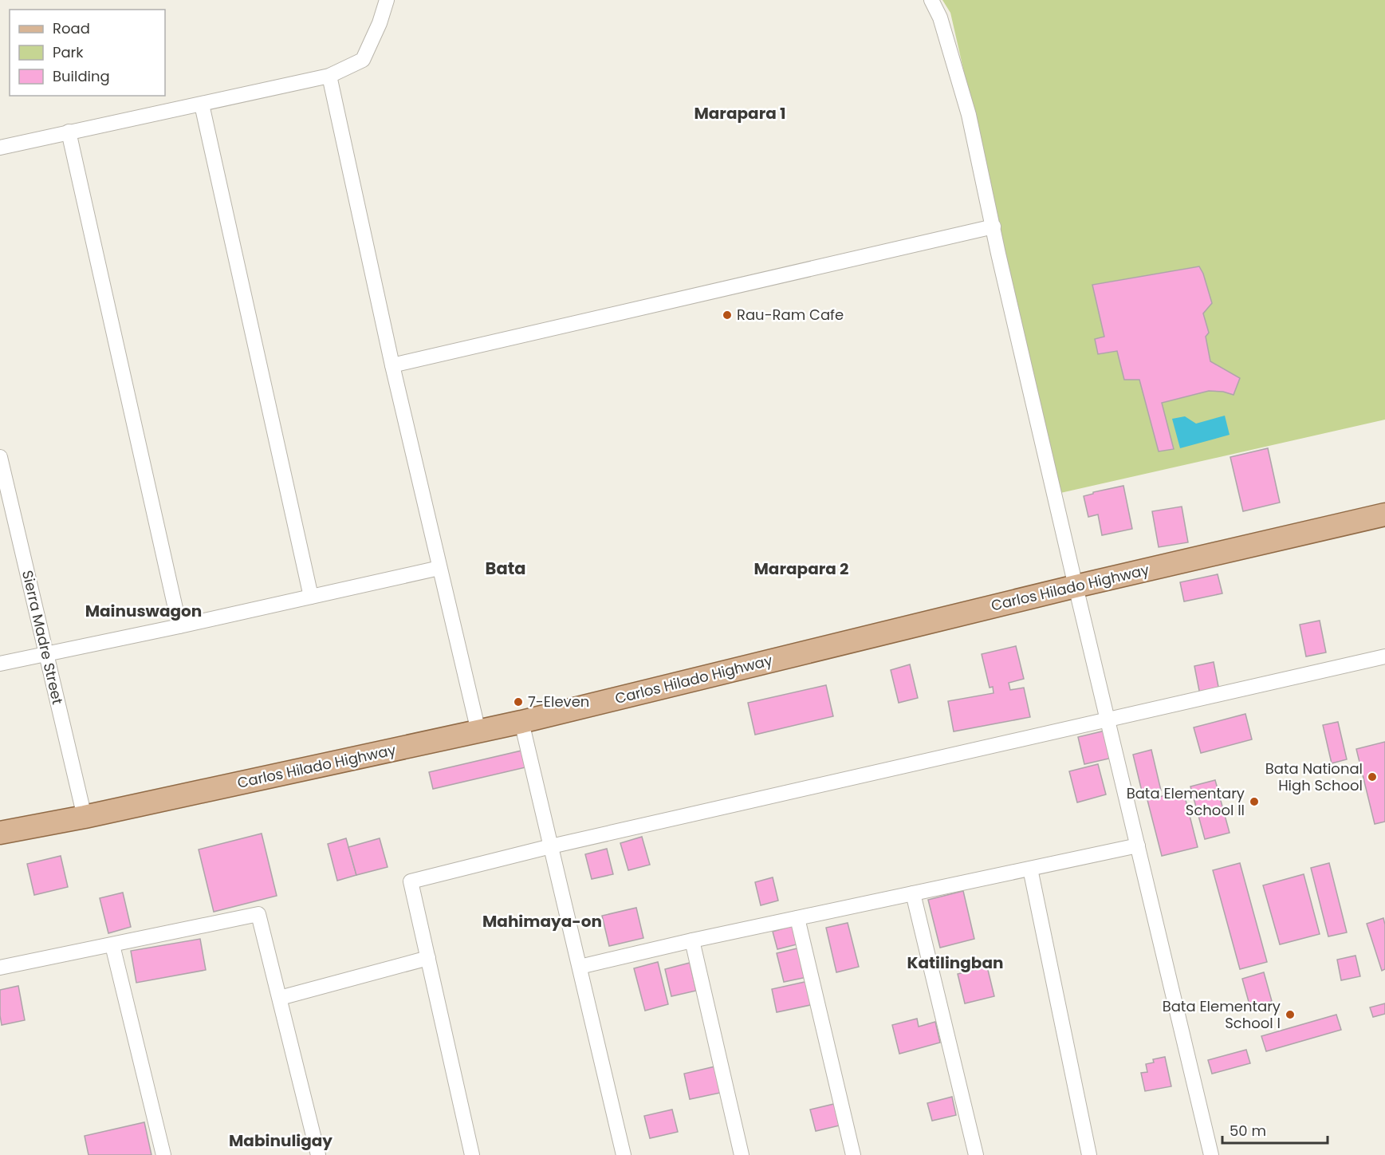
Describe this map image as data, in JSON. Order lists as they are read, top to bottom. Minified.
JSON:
{"streets":{"main road":["Carlos Hilado Highway"],"street":["Sierra Madre Street"]},"crossings":[["Carlos Hilado Highway","Sierra Madre Street"]],"districts":["Marapara 1","Bata","Marapara 2","Mainuswagon","Mahimaya-on","Katilingban","Mabinuligay"],"places":["Rau-Ram Cafe","7-Eleven","Bata National High School","Bata Elementary School II","Bata Elementary School I"],"legend":["Road","Park","Building"],"scale_bar":"50 m"}
